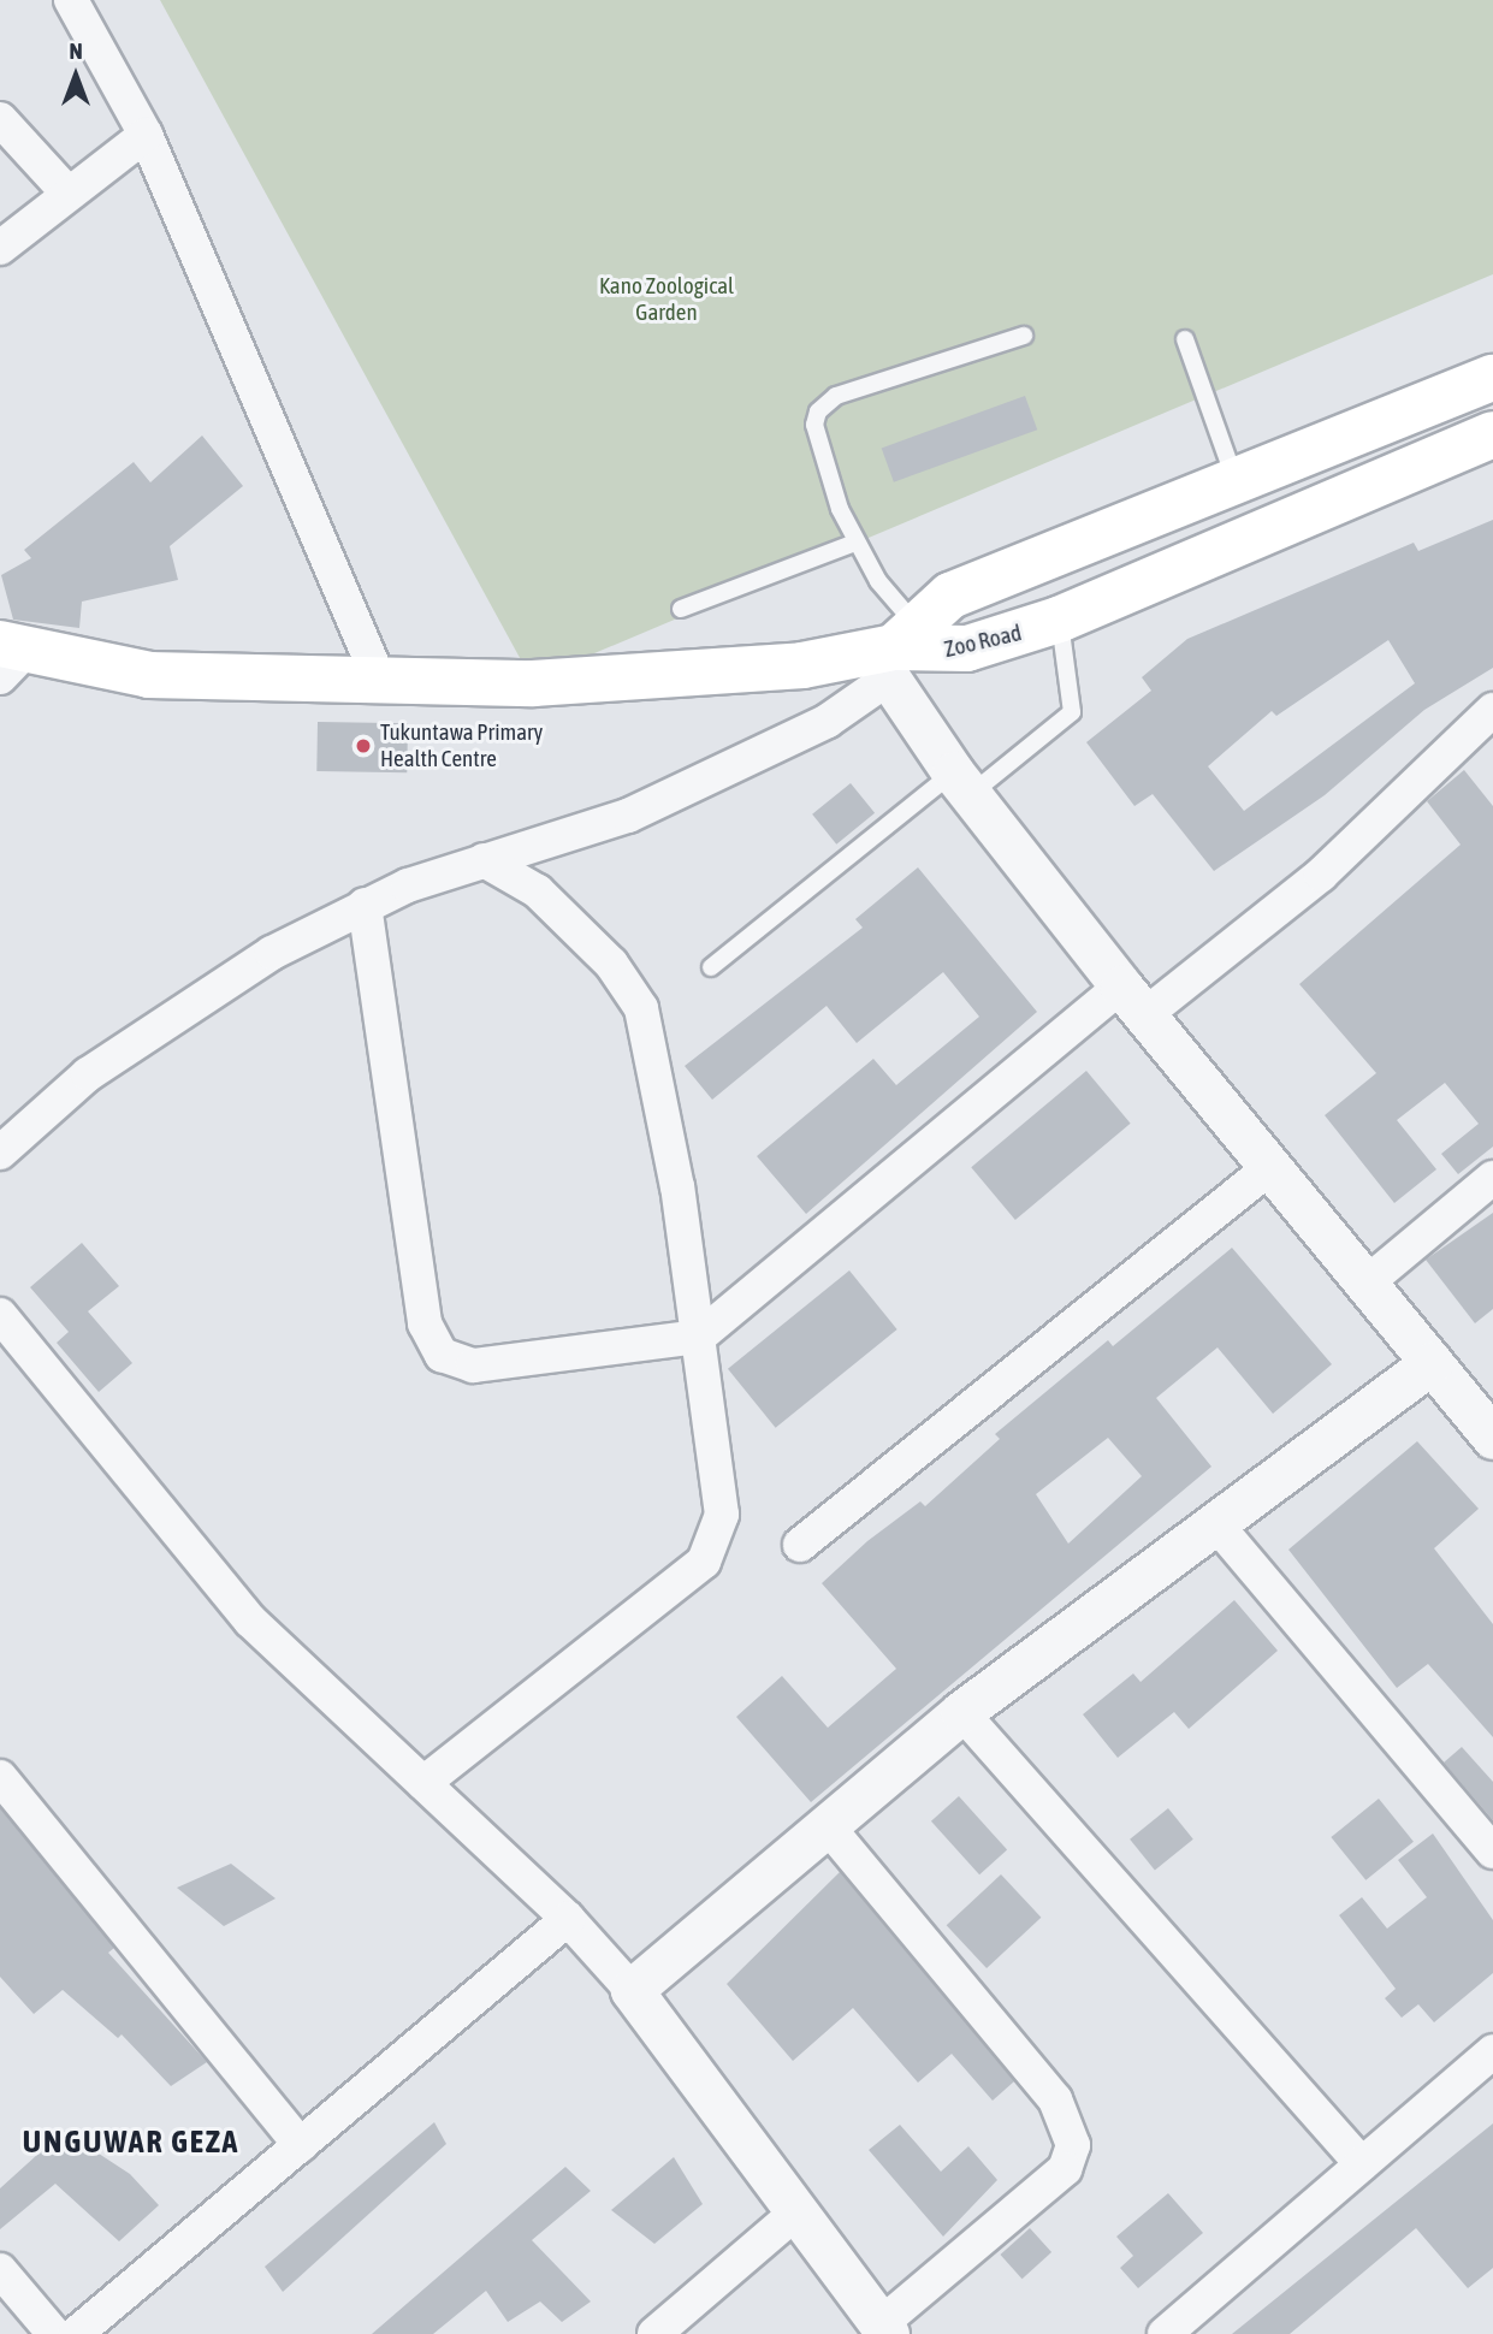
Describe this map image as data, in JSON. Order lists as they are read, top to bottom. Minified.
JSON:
{"streets":{"main road":["Zoo Road"]},"districts":["UNGUWAR GEZA"],"parks":["Kano Zoological Garden"],"places":["Tukuntawa Primary Health Centre"],"north":"top"}
